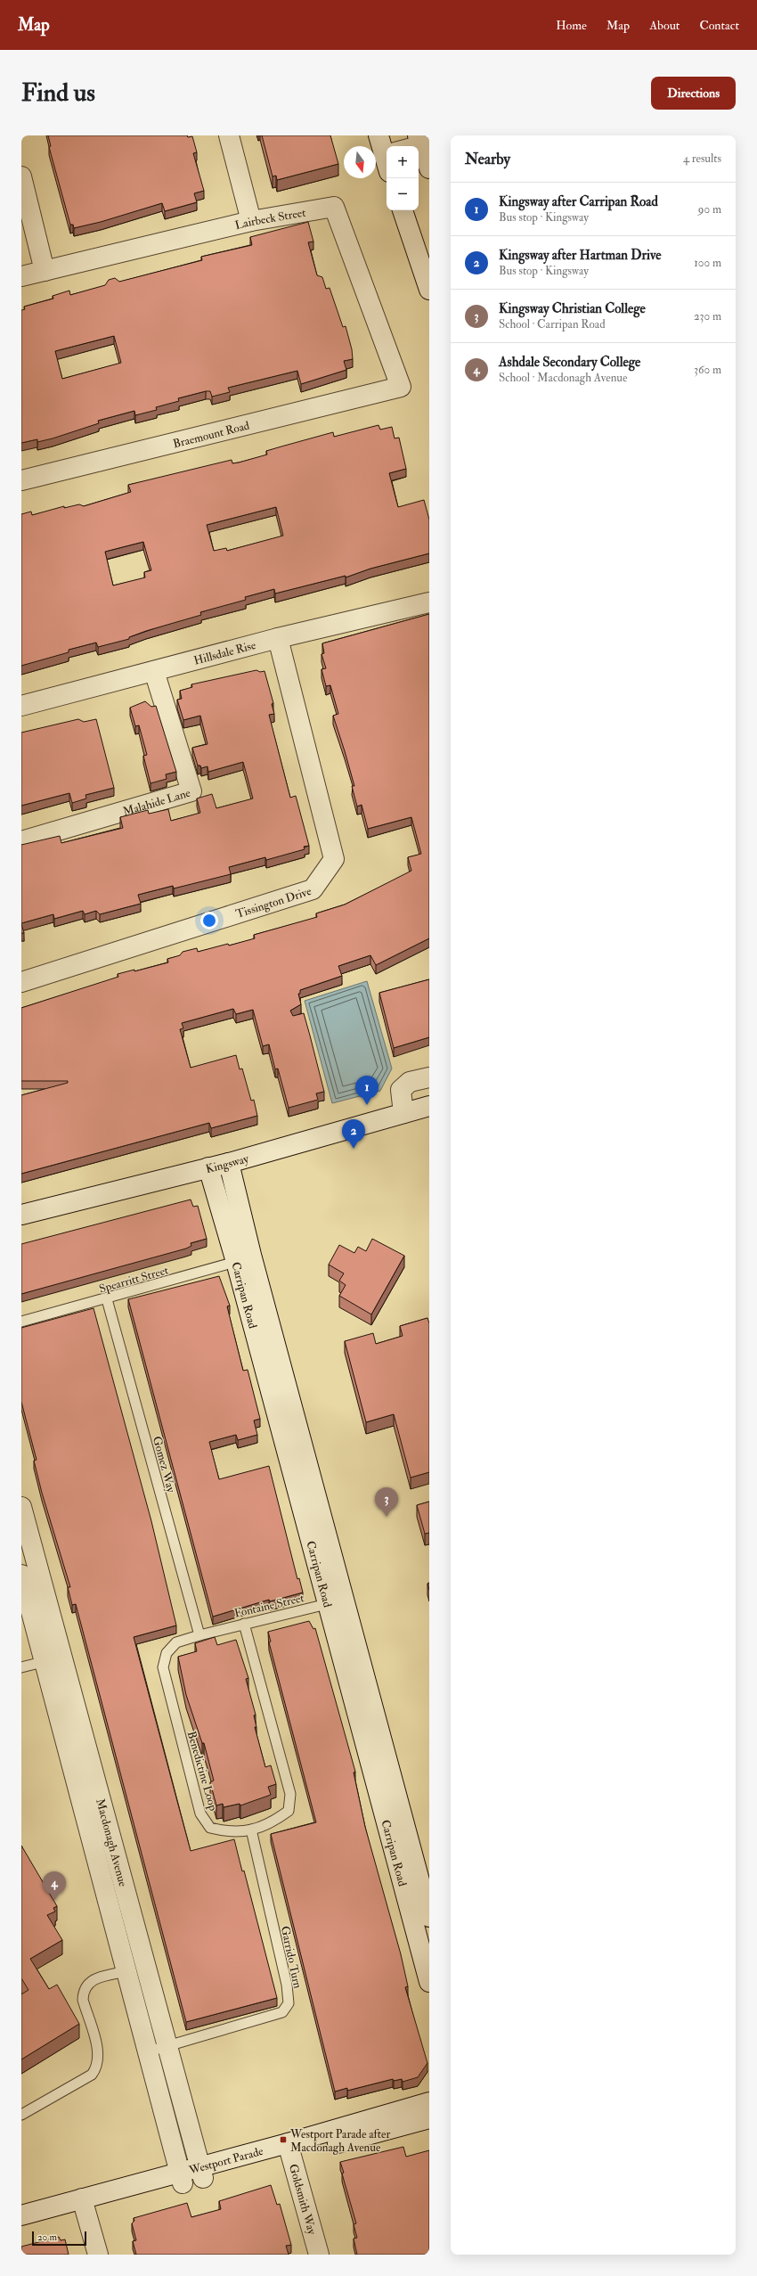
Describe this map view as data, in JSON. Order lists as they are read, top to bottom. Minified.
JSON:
{"streets":{"street":["Lairbeck Street","Braemount Road","Hillsdale Rise","Malahide Lane","Tissington Drive","Kingsway","Carripan Road","Macdonagh Avenue","Westport Parade","Goldsmith Way"],"lane":["Spearritt Street","Gomez Way","Fontaine Street","Benedictine Loop","Garrido Turn"]},"crossings":[["Lairbeck Street","Braemount Road"],["Hillsdale Rise","Malahide Lane"],["Hillsdale Rise","Tissington Drive"],["Kingsway","Carripan Road"],["Spearritt Street","Carripan Road"],["Spearritt Street","Gomez Way"],["Carripan Road","Fontaine Street"],["Gomez Way","Fontaine Street"],["Gomez Way","Benedictine Loop"],["Fontaine Street","Benedictine Loop"],["Benedictine Loop","Garrido Turn"],["Macdonagh Avenue","Garrido Turn"],["Macdonagh Avenue","Westport Parade"],["Westport Parade","Goldsmith Way"]],"places":{"transit":["Westport Parade after Macdonagh Avenue"]},"scale_bar":"20 m","north":"bottom","page":{"header":"Map","nav":["Home","Map","About","Contact"],"buttons":"Directions","title":"Find us","heading":["Nearby","4 results"],"map_buttons":["+","−"],"list":[{"mark":"1","name":"Kingsway after Carripan Road","note":"Bus stop · Kingsway","value":"90 m"},{"mark":"2","name":"Kingsway after Hartman Drive","note":"Bus stop · Kingsway","value":"100 m"},{"mark":"3","name":"Kingsway Christian College","note":"School · Carripan Road","value":"230 m"},{"mark":"4","name":"Ashdale Secondary College","note":"School · Macdonagh Avenue","value":"360 m"}],"pins":["1","2","3","4"],"scale":"20 m"}}
